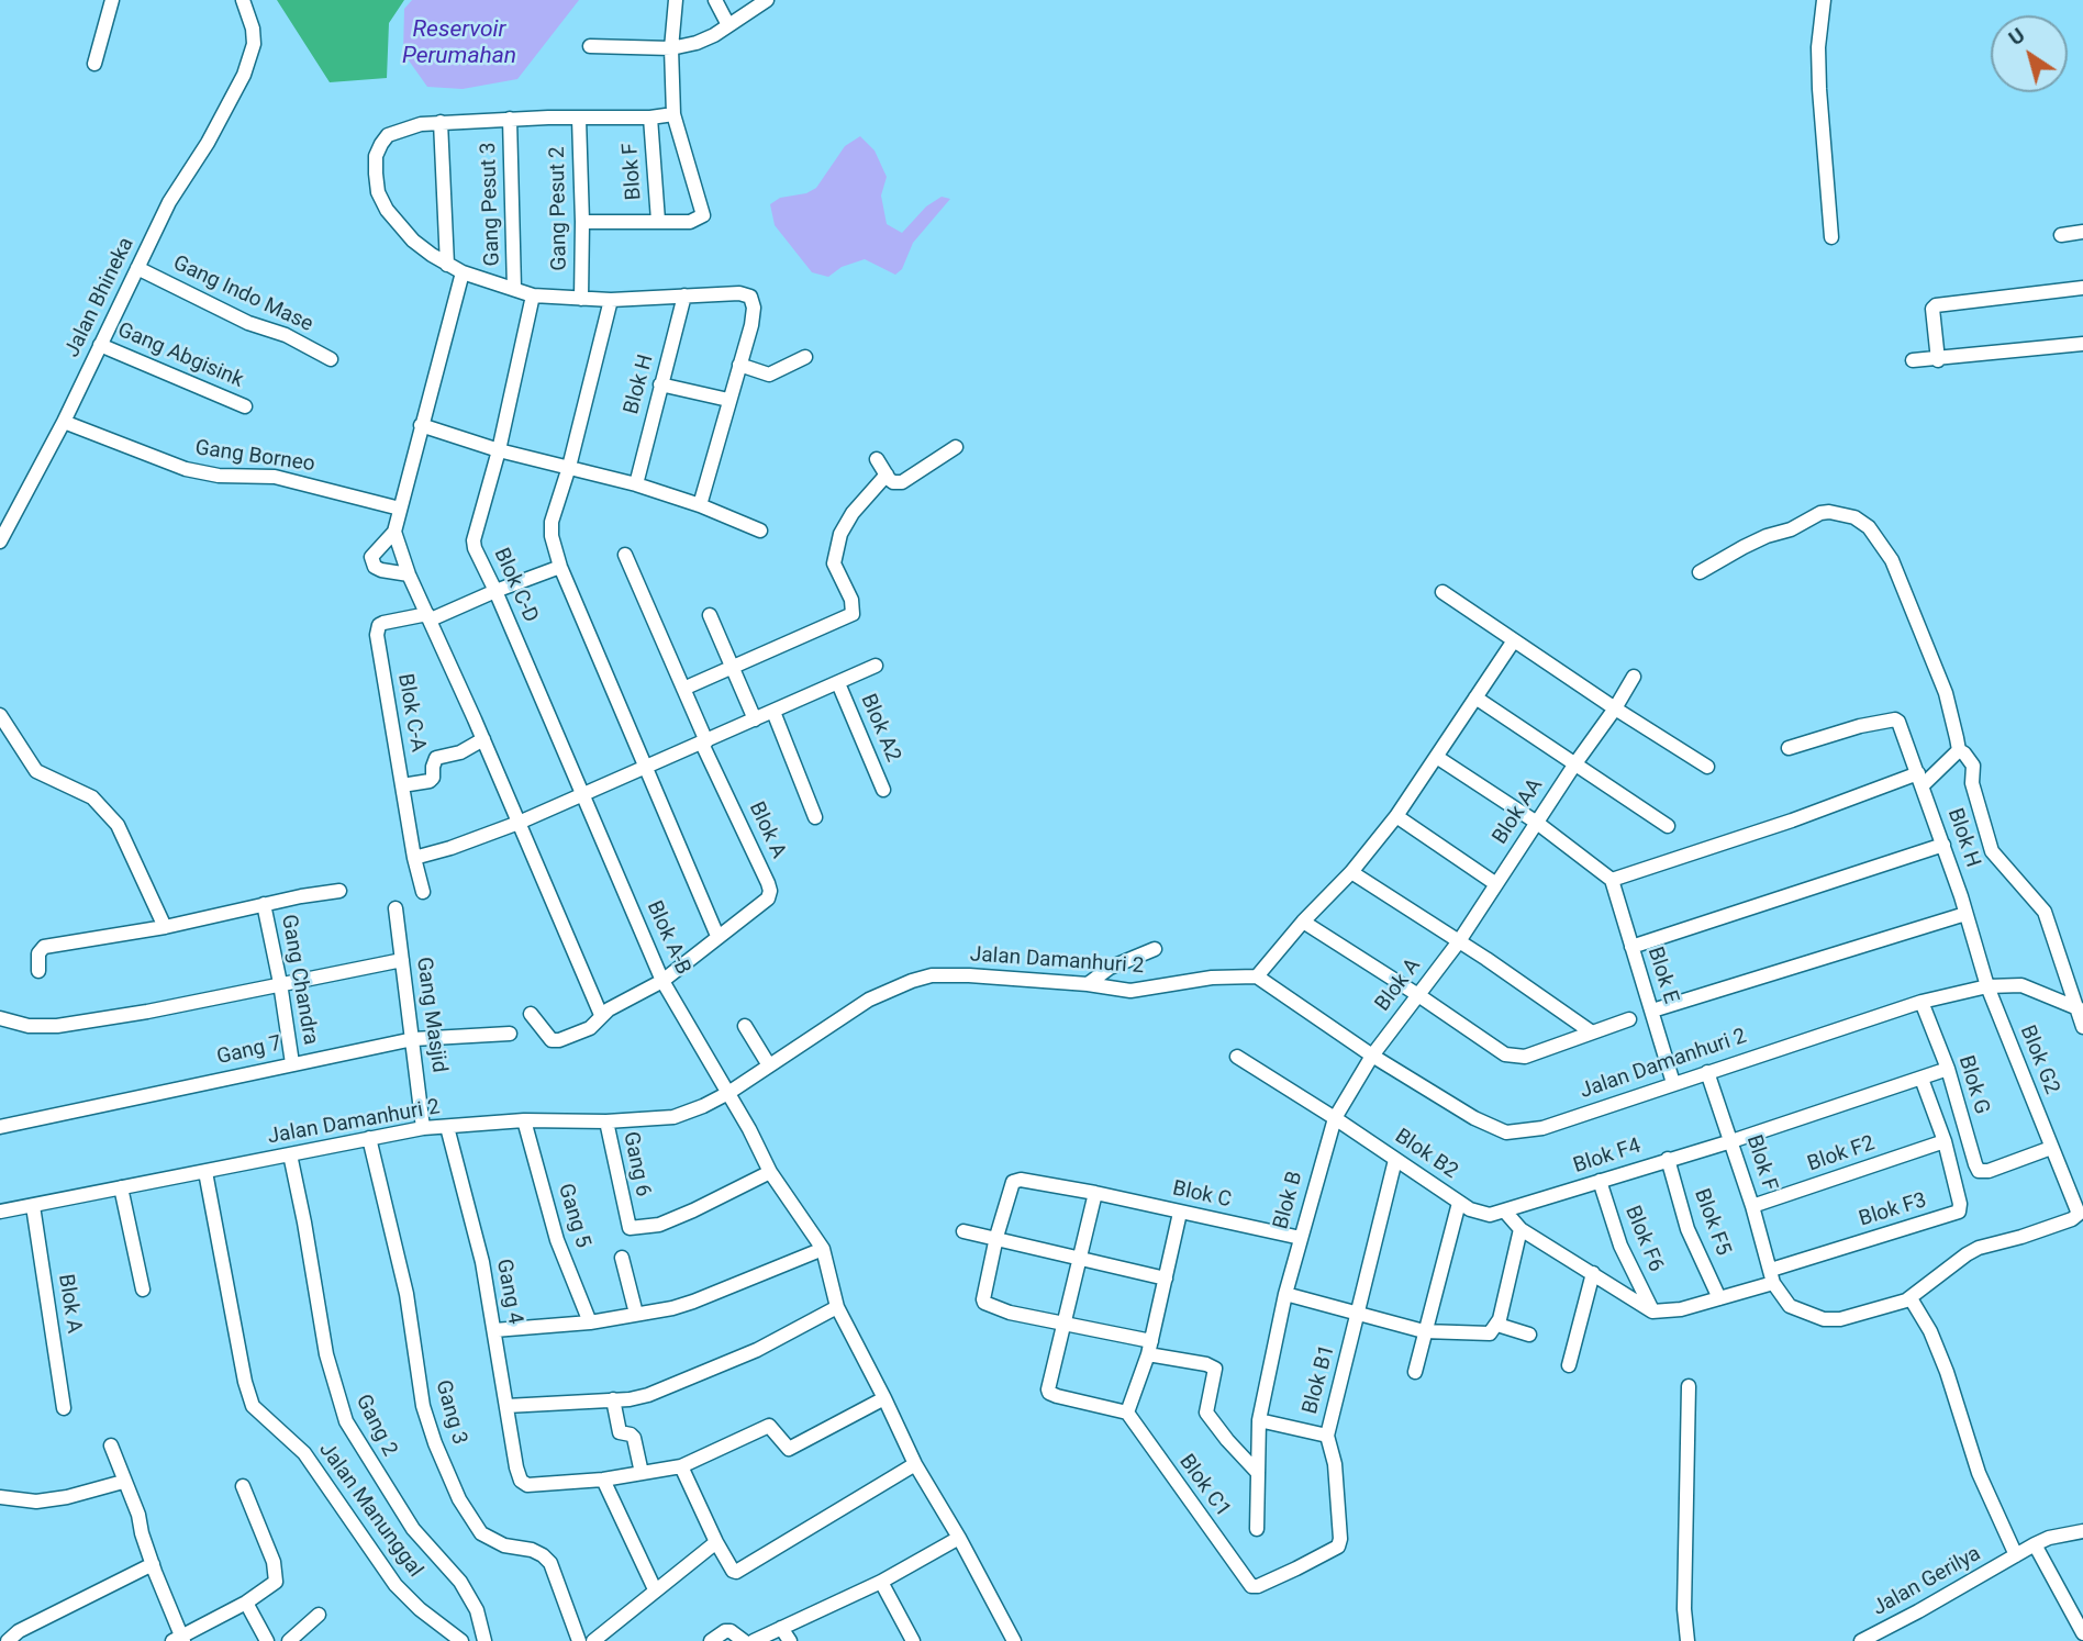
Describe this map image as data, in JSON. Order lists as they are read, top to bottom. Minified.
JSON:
{"streets":{"street":["Blok F","Gang Pesut 3","Gang Pesut 2","Gang Indo Mase","Jalan Bhineka","Gang Abgisink","Blok H","Gang Borneo","Blok C-D","Blok C-A","Blok A2","Blok AA","Blok A","Blok A-B","Jalan Damanhuri 2","Blok E","Gang Chandra","Gang Masjid","Gang 7","Blok G2","Blok G","Blok B2","Blok F2","Blok F4","Gang 6","Blok C","Blok B","Blok F3","Gang 5","Blok F5","Blok F6","Gang 4","Blok B1","Gang 3","Gang 2","Blok C1","Jalan Manunggal","Jalan Gerilya"]},"crossings":[["Blok F","Jalan Damanhuri 2"],["Blok F","Blok F2"],["Blok F","Blok F4"],["Blok F","Blok F3"],["Gang Indo Mase","Jalan Bhineka"],["Jalan Bhineka","Gang Abgisink"],["Jalan Bhineka","Gang Borneo"],["Blok H","Jalan Damanhuri 2"],["Blok H","Blok G2"],["Blok C-D","Blok A-B"],["Blok AA","Blok A"],["Blok A","Blok A-B"],["Blok A","Jalan Damanhuri 2"],["Blok A","Blok B2"],["Blok A","Blok B"],["Blok A-B","Jalan Damanhuri 2"],["Blok A-B","Gang 6"],["Jalan Damanhuri 2","Blok E"],["Jalan Damanhuri 2","Gang Masjid"],["Jalan Damanhuri 2","Blok G2"],["Jalan Damanhuri 2","Blok G"],["Jalan Damanhuri 2","Gang 6"],["Jalan Damanhuri 2","Gang 5"],["Jalan Damanhuri 2","Gang 4"],["Jalan Damanhuri 2","Gang 3"],["Jalan Damanhuri 2","Gang 2"],["Jalan Damanhuri 2","Jalan Manunggal"],["Gang Chandra","Gang 7"],["Gang Masjid","Gang 7"],["Blok G2","Blok G"],["Blok G","Blok F4"],["Blok B2","Blok F4"],["Blok B2","Blok B"],["Blok B2","Blok B1"],["Blok F2","Blok F3"],["Blok F4","Blok F5"],["Blok F4","Blok F6"],["Blok C","Blok B"],["Blok B1","Blok C1"]],"water":["Reservoir Perumahan"],"north":"top left"}
